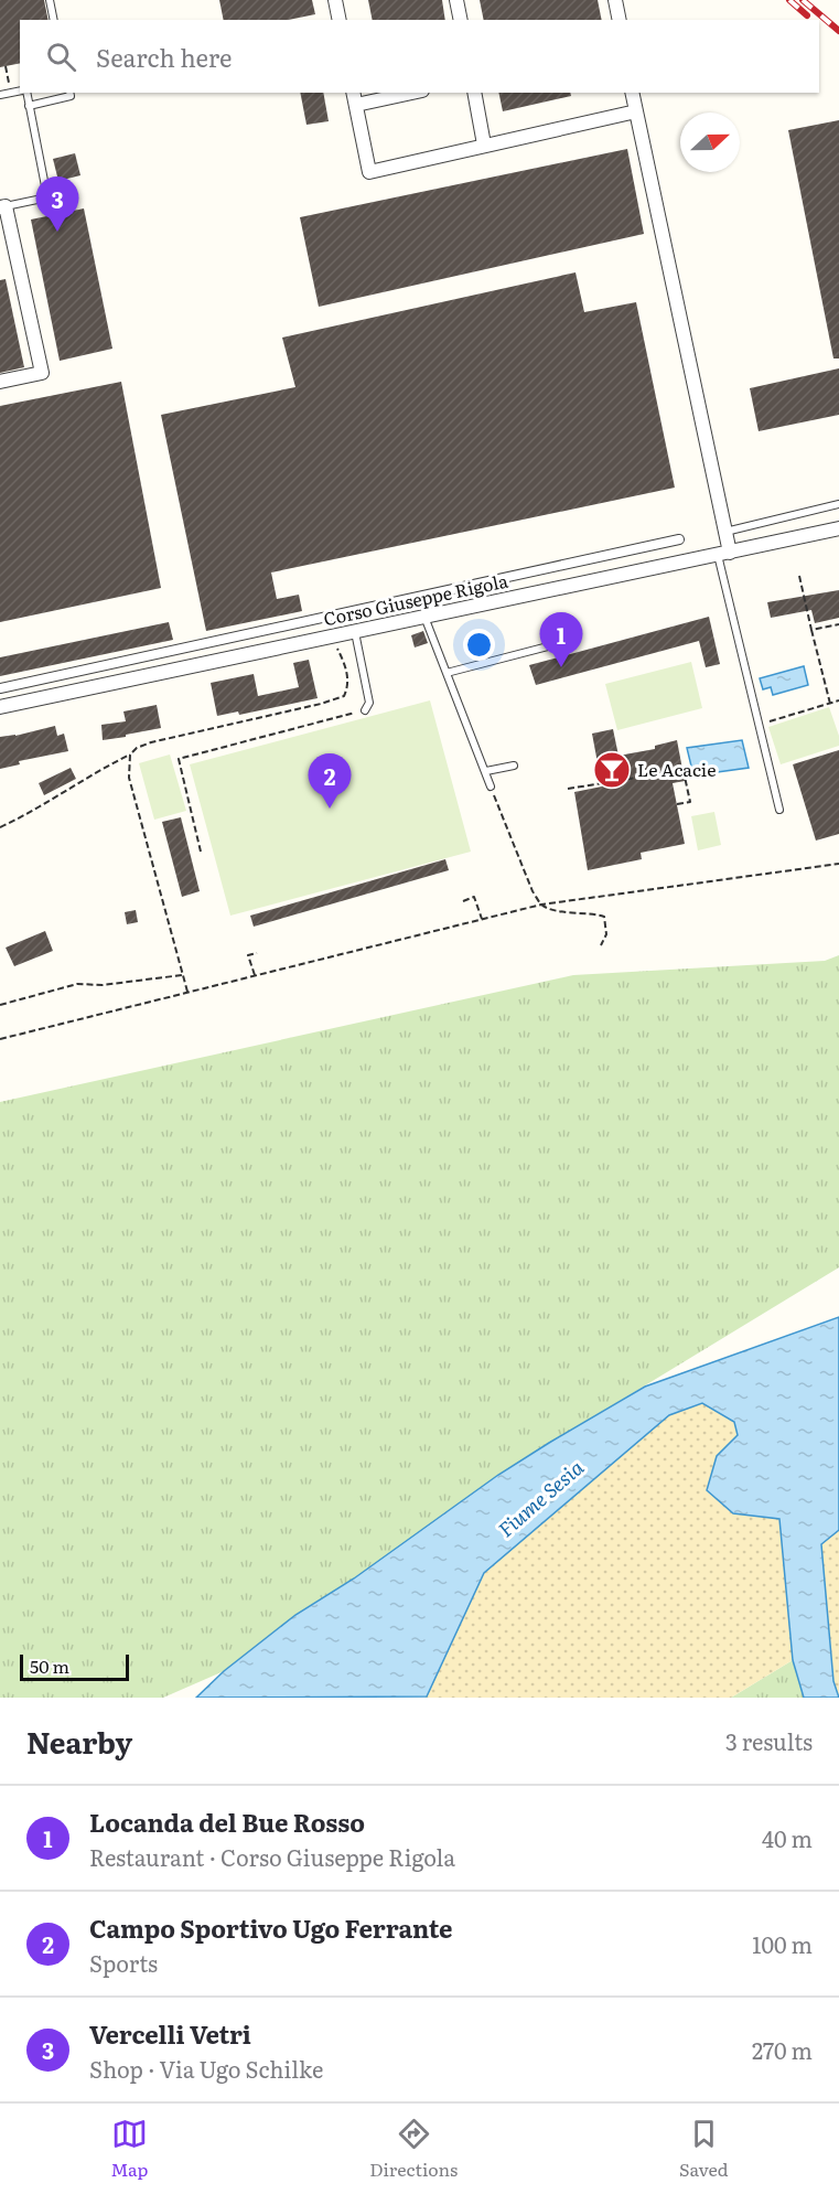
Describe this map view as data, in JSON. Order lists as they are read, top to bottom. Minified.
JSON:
{"streets":{"street":["Corso Giuseppe Rigola"]},"water":["Fiume Sesia"],"places":{"bar":["Le Acacie"]},"scale_bar":"50 m","north":"right","page":{"search":"Search here","pins":["3","1","2"],"scale":"50 m","heading":["Nearby","3 results"],"list":[{"mark":"1","name":"Locanda del Bue Rosso","note":"Restaurant · Corso Giuseppe Rigola","value":"40 m"},{"mark":"2","name":"Campo Sportivo Ugo Ferrante","note":"Sports","value":"100 m"},{"mark":"3","name":"Vercelli Vetri","note":"Shop · Via Ugo Schilke","value":"270 m"}],"nav":["Map","Directions","Saved"]}}
